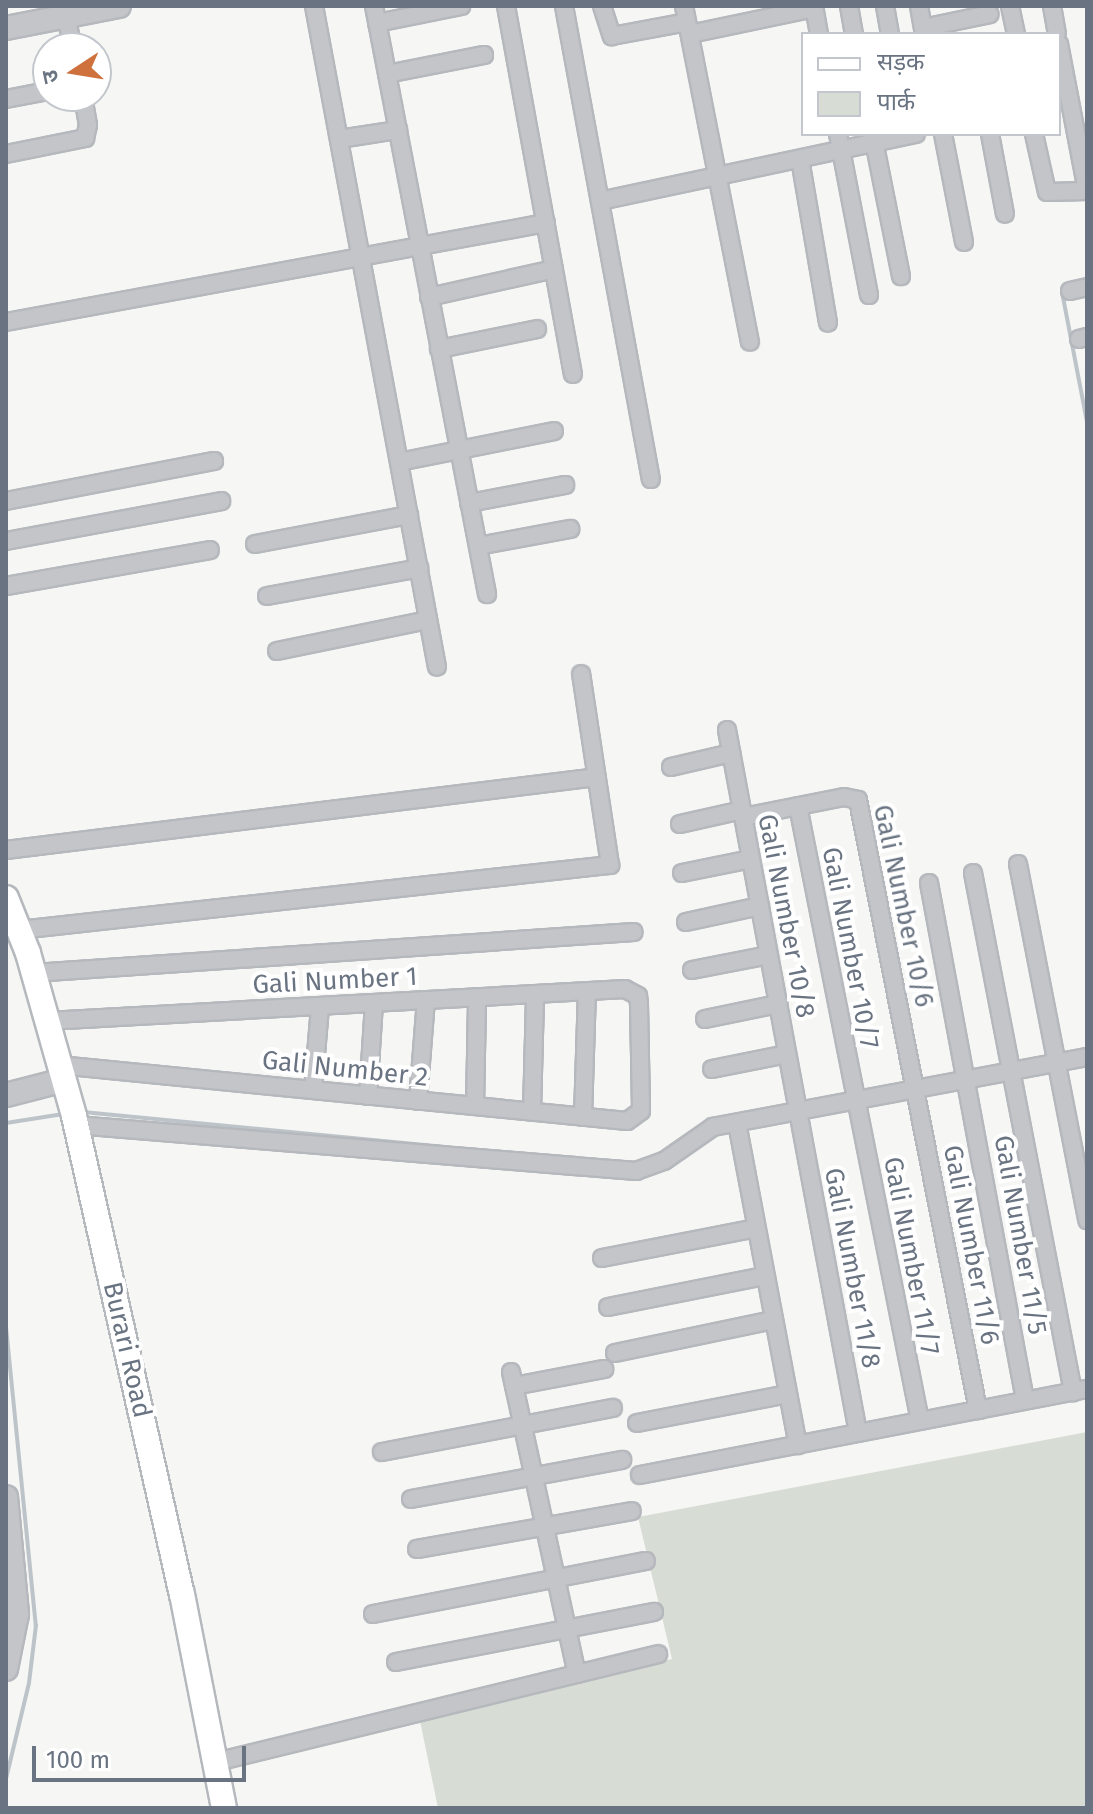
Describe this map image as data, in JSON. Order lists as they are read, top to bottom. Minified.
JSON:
{"streets":{"main road":["Burari Road"],"street":["Gali Number 10/6","Gali Number 10/8","Gali Number 10/7","Gali Number 1","Gali Number 2","Gali Number 11/5","Gali Number 11/6","Gali Number 11/7","Gali Number 11/8"]},"crossings":[["Gali Number 10/6","Gali Number 10/8"],["Gali Number 10/6","Gali Number 10/7"],["Gali Number 10/6","Gali Number 11/6"],["Gali Number 10/8","Gali Number 11/8"],["Gali Number 10/7","Gali Number 11/7"],["Gali Number 1","Gali Number 2"],["Gali Number 1","Burari Road"],["Gali Number 2","Burari Road"]],"legend":["सड़क","पार्क"],"scale_bar":"100 m","north":"left"}
